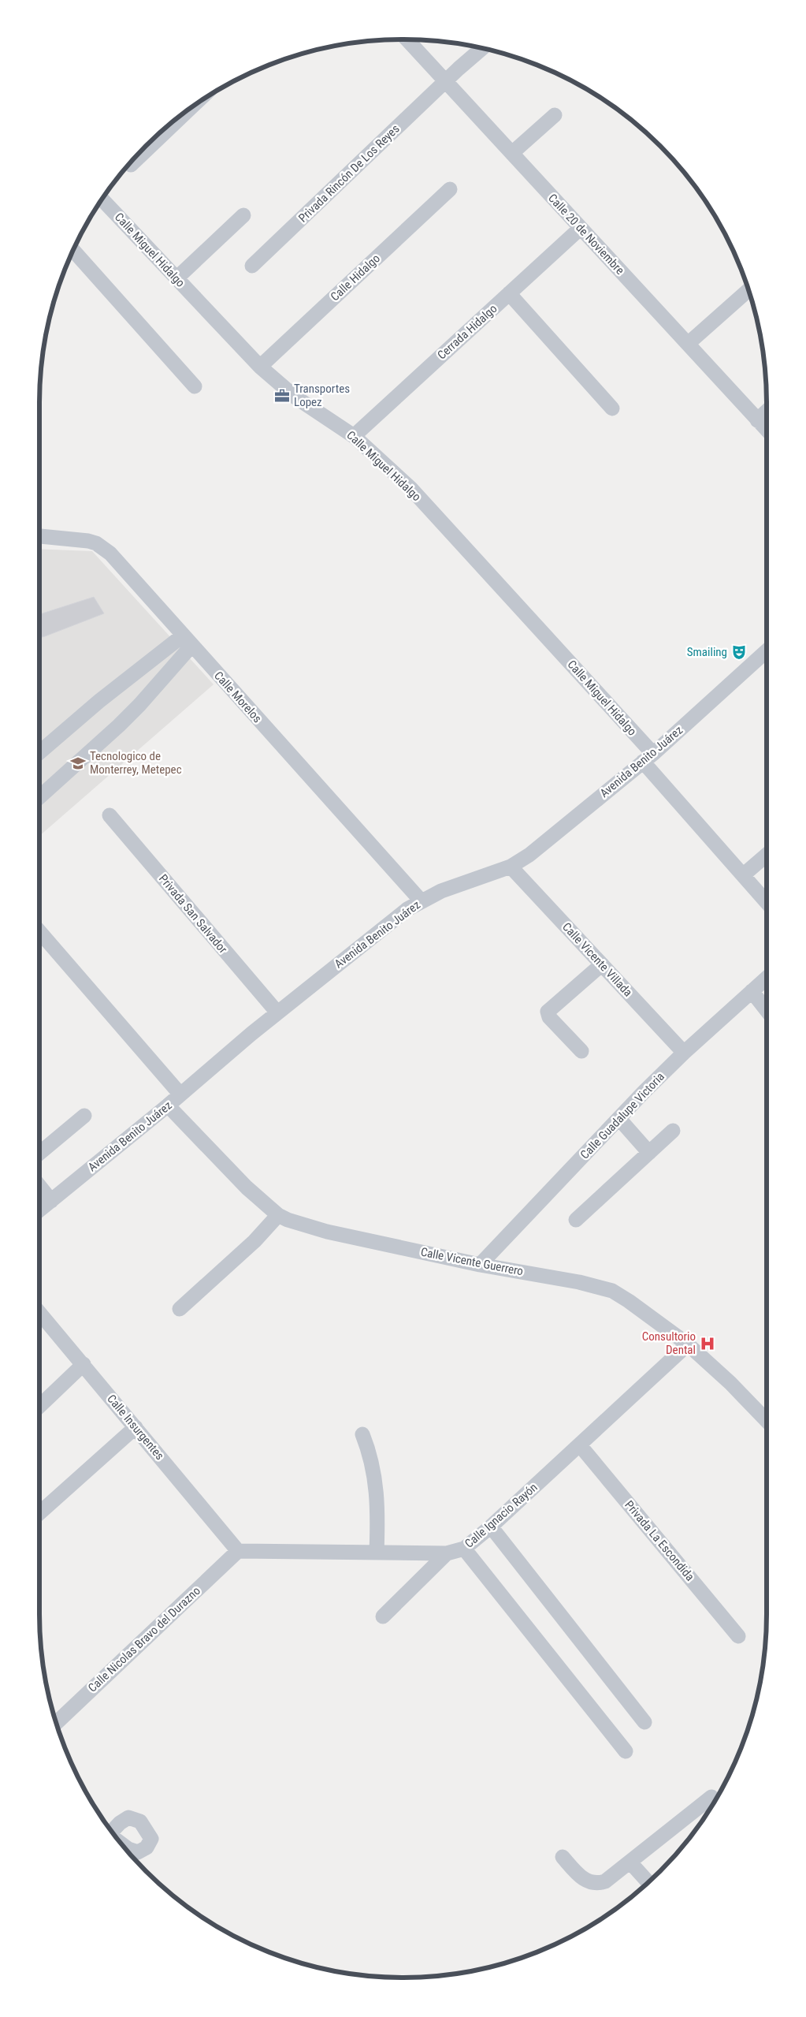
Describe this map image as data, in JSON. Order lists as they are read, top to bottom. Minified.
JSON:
{"streets":{"street":["Privada Rincón De Los Reyes","Calle 20 de Noviembre","Calle Miguel Hidalgo","Calle Hidalgo","Cerrada Hidalgo","Calle Morelos","Avenida Benito Juárez","Privada San Salvador","Calle Vicente Villada","Calle Guadalupe Victoria","Calle Vicente Guerrero","Calle Insurgentes","Calle Ignacio Rayón","Privada La Escondida","Calle Nicolas Bravo del Durazno"]},"crossings":[["Privada Rincón De Los Reyes","Calle 20 de Noviembre"],["Calle 20 de Noviembre","Cerrada Hidalgo"],["Calle Miguel Hidalgo","Calle Hidalgo"],["Calle Miguel Hidalgo","Cerrada Hidalgo"],["Calle Miguel Hidalgo","Avenida Benito Juárez"],["Calle Morelos","Avenida Benito Juárez"],["Avenida Benito Juárez","Privada San Salvador"],["Avenida Benito Juárez","Calle Vicente Villada"],["Avenida Benito Juárez","Calle Vicente Guerrero"],["Calle Vicente Villada","Calle Guadalupe Victoria"],["Calle Guadalupe Victoria","Calle Vicente Guerrero"],["Calle Vicente Guerrero","Calle Ignacio Rayón"],["Calle Insurgentes","Calle Ignacio Rayón"],["Calle Insurgentes","Calle Nicolas Bravo del Durazno"],["Calle Ignacio Rayón","Privada La Escondida"],["Calle Ignacio Rayón","Calle Nicolas Bravo del Durazno"]],"places":{"office":["Transportes Lopez"],"theatre":["Smailing"],"school or university":["Tecnologico de Monterrey, Metepec"],"hospital":["Consultorio Dental"]}}
